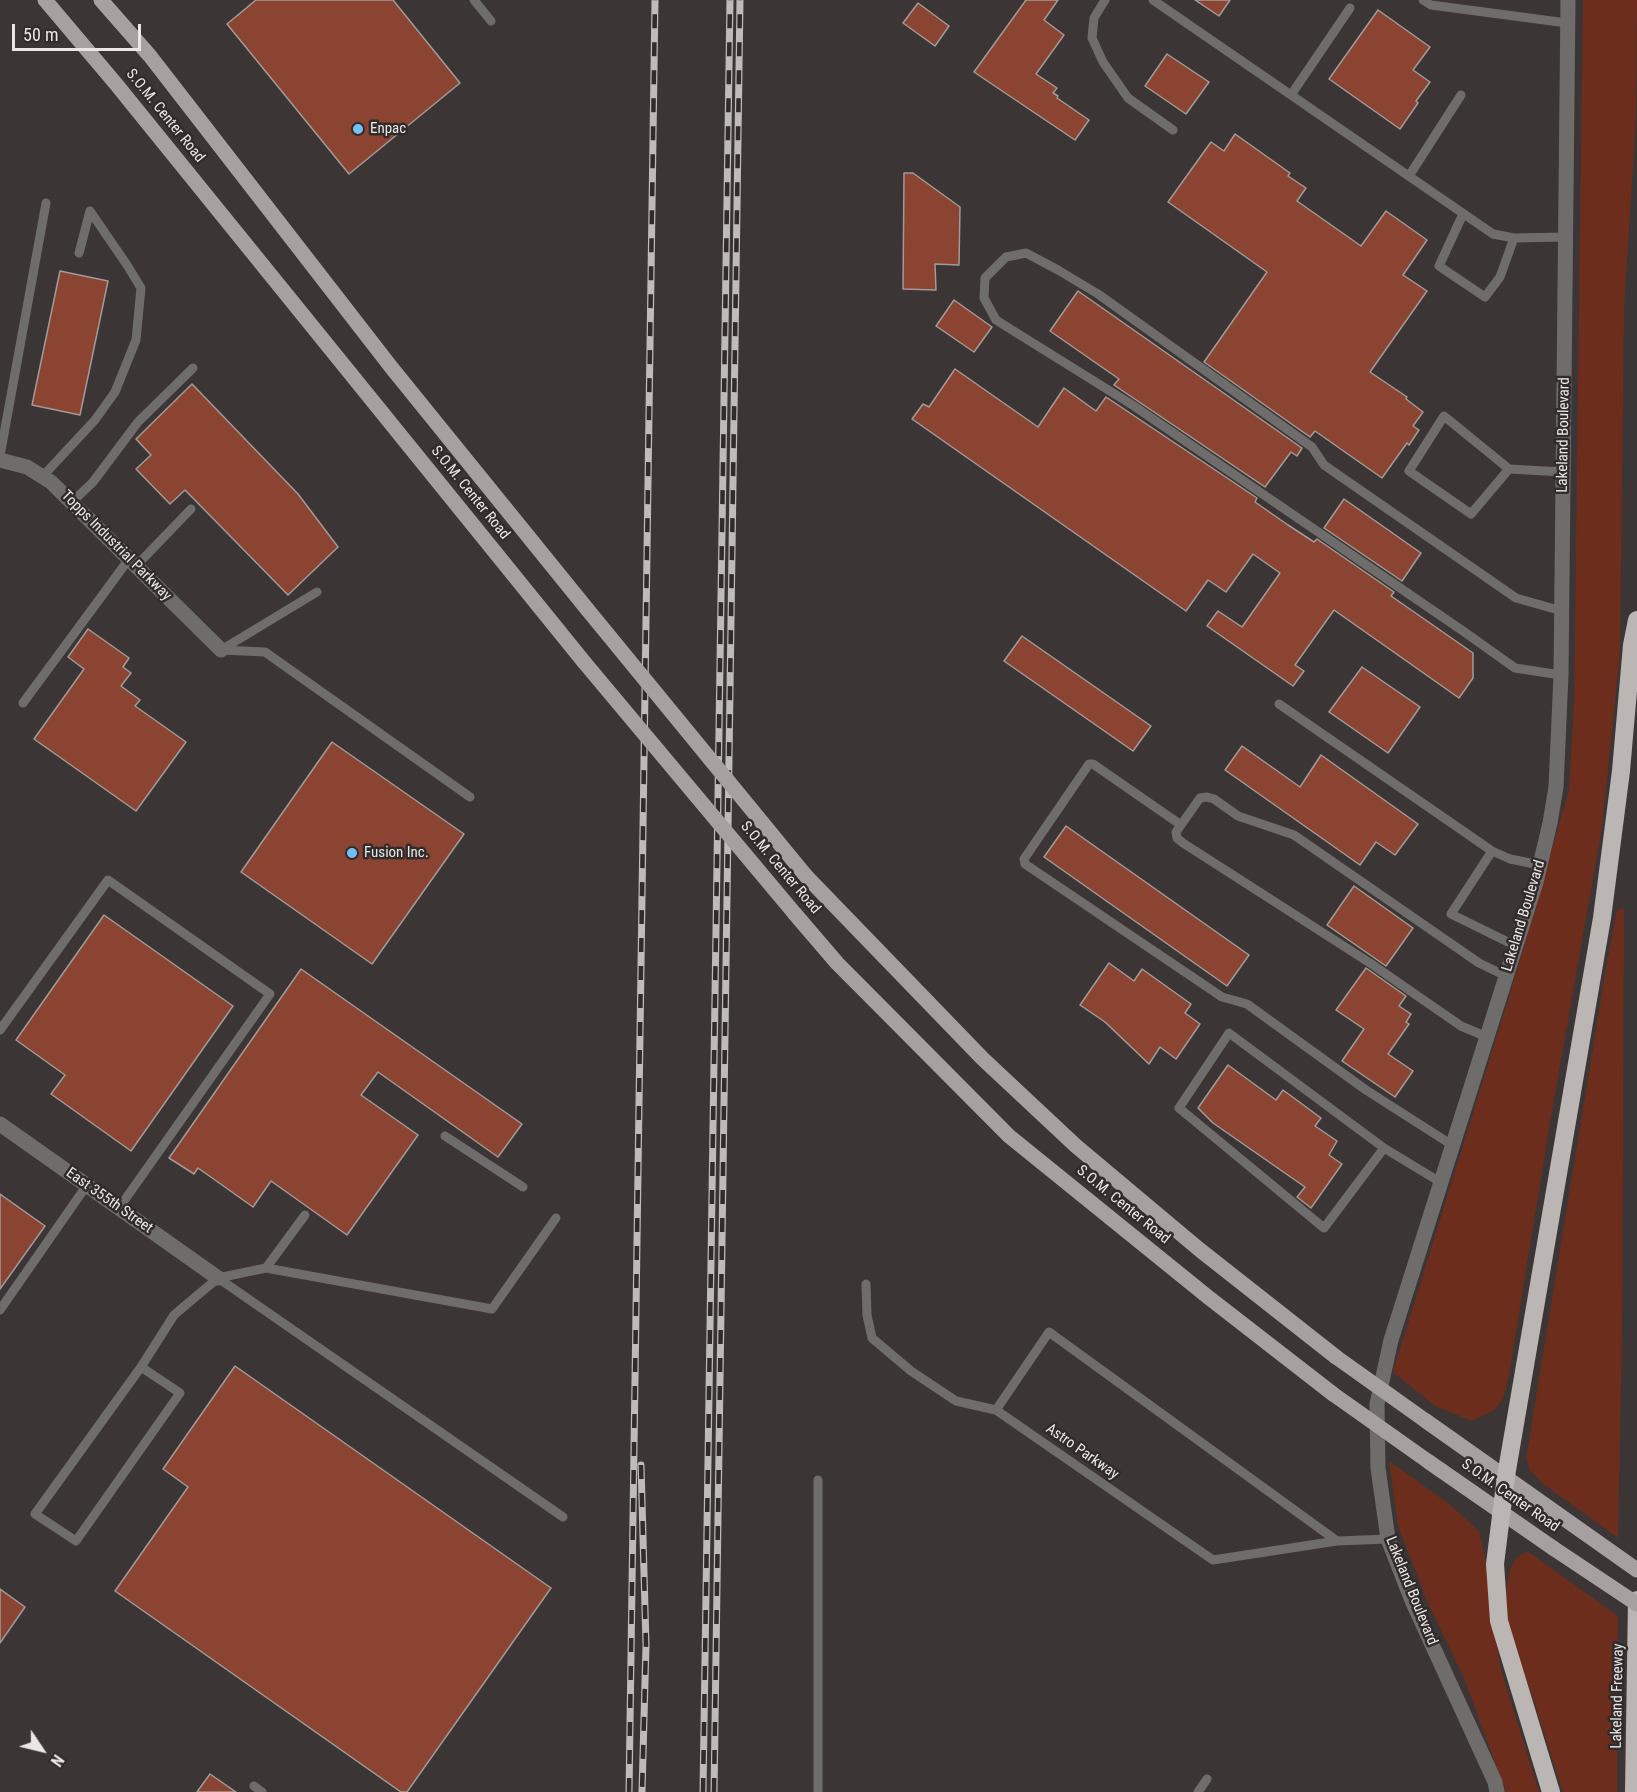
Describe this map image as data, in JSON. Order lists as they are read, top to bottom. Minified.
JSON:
{"streets":{"highway":["Lakeland Freeway"],"main road":["S.O.M. Center Road"],"street":["Lakeland Boulevard","Topps Industrial Parkway","East 355th Street"],"lane":["Astro Parkway"]},"crossings":[["S.O.M. Center Road","Lakeland Freeway"],["Lakeland Boulevard","Astro Parkway"]],"places":["Enpac","Fusion Inc."],"scale_bar":"50 m","north":"bottom right"}
